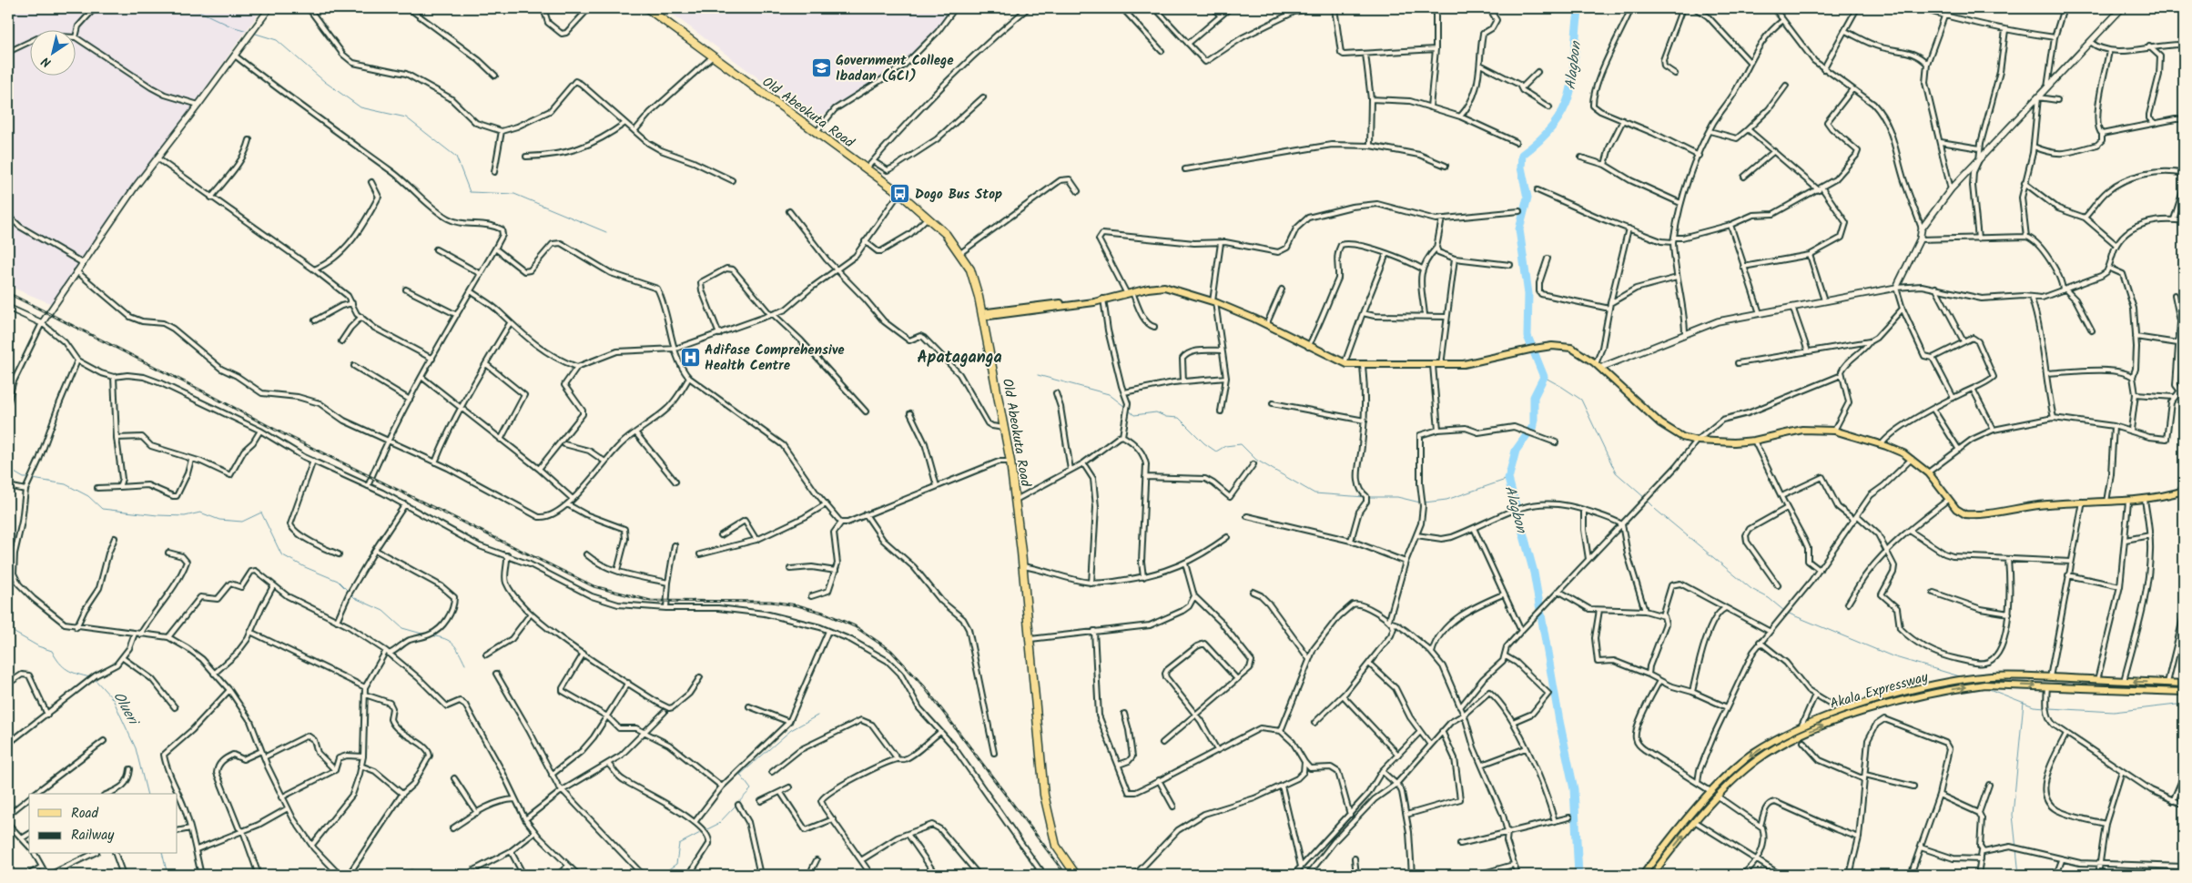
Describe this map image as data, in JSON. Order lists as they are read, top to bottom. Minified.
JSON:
{"streets":{"highway":["Old Abeokuta Road"],"main road":["Akala Expressway"]},"districts":["Apataganga"],"water":["Alagbon","Olueri"],"places":{"school or university":["Government College Ibadan (GCI)"],"bus stop":["Dogo Bus Stop"],"hospital":["Adifase Comprehensive Health Centre"]},"legend":["Road","Railway"],"north":"bottom left"}
